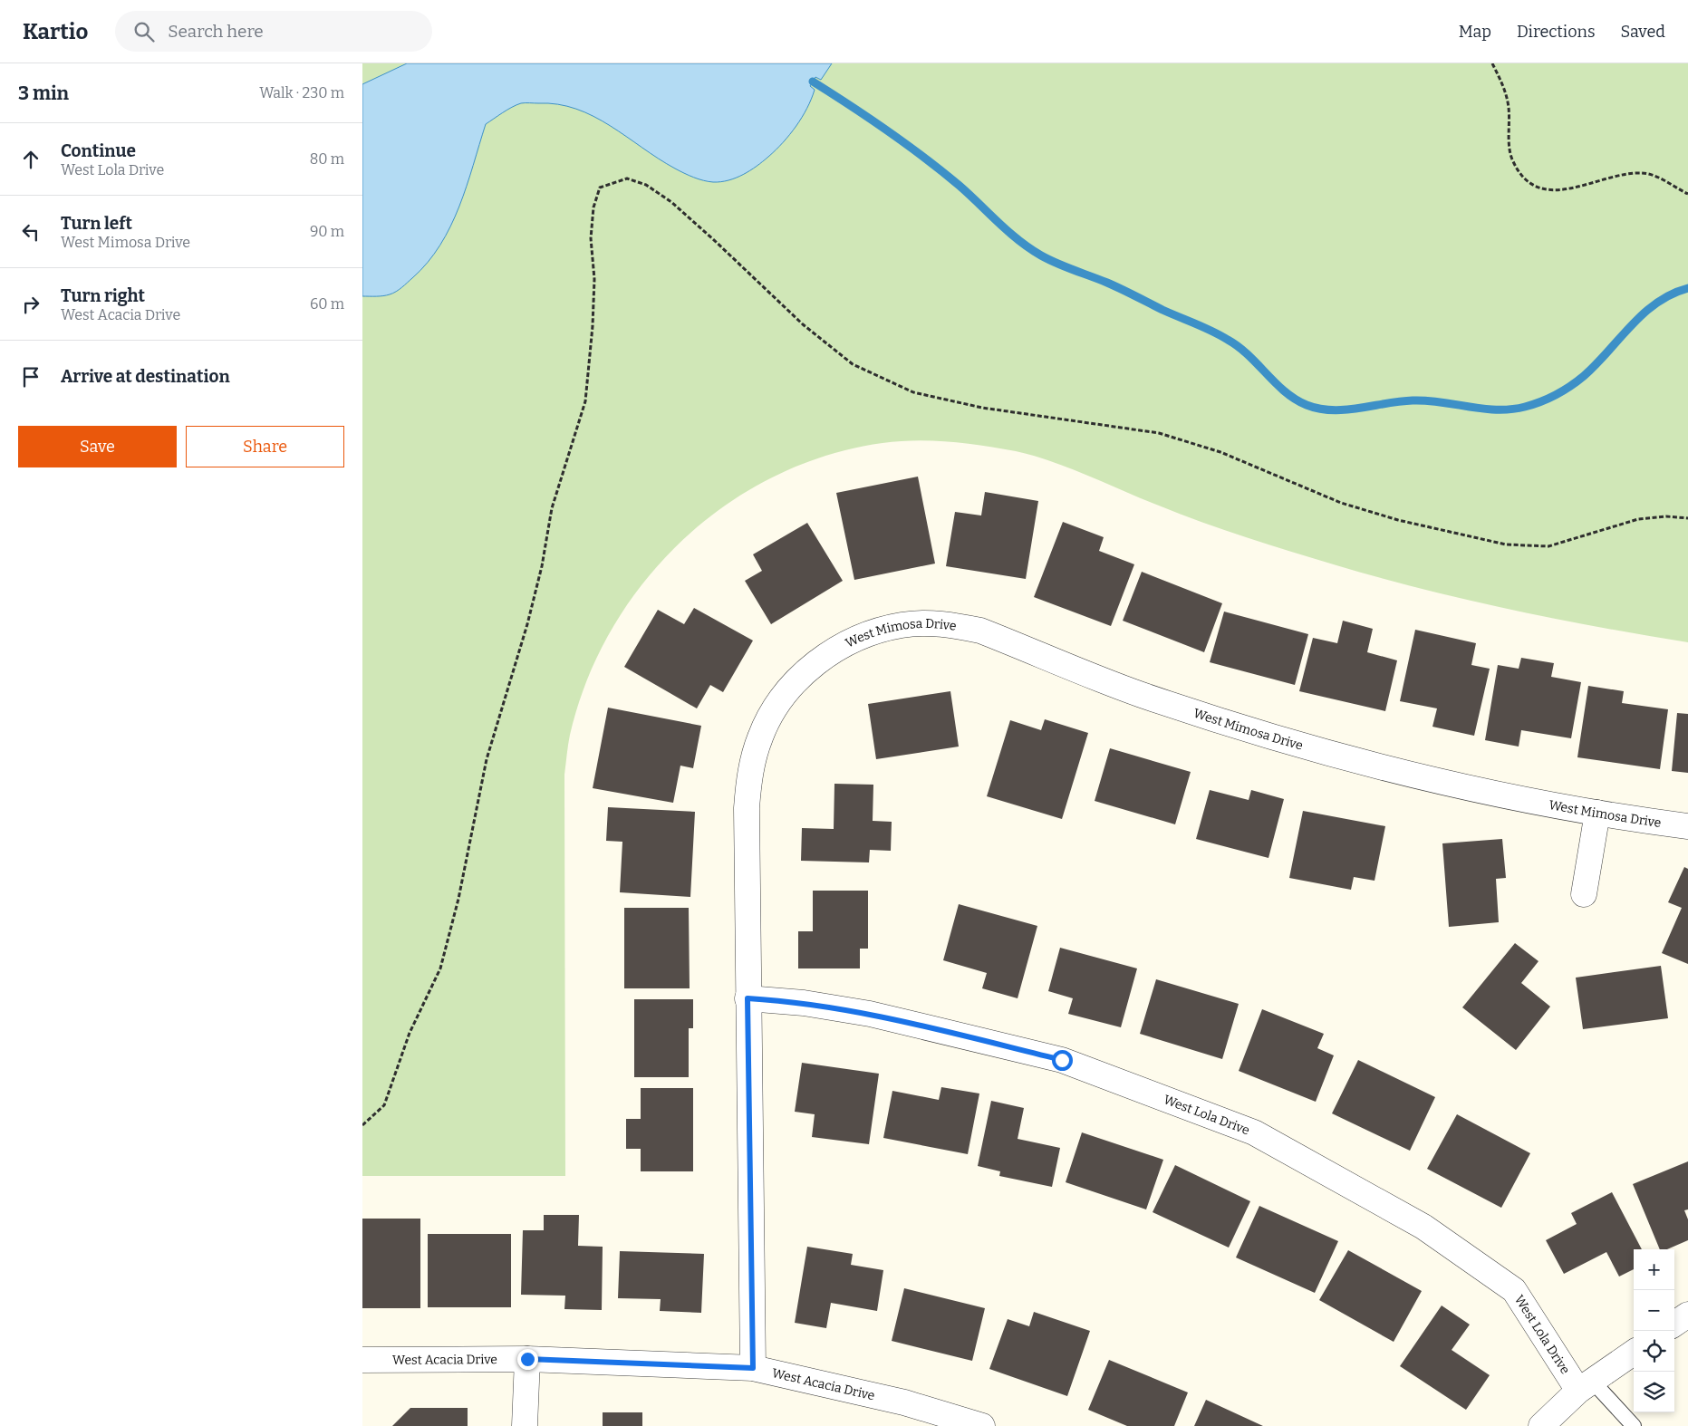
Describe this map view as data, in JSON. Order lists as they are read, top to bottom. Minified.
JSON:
{"streets":{"street":["West Mimosa Drive","West Lola Drive","West Acacia Drive"]},"crossings":[["West Mimosa Drive","West Lola Drive"],["West Mimosa Drive","West Acacia Drive"]],"page":{"header":"Kartio","search":"Search here","nav":["Map","Directions","Saved"],"heading":["3 min","Walk · 230 m"],"list":[["Continue","West Lola Drive","80 m"],["Turn left","West Mimosa Drive","90 m"],["Turn right","West Acacia Drive","60 m"],"Arrive at destination"],"buttons":["Save","Share"],"map_buttons":["+","−"]}}
